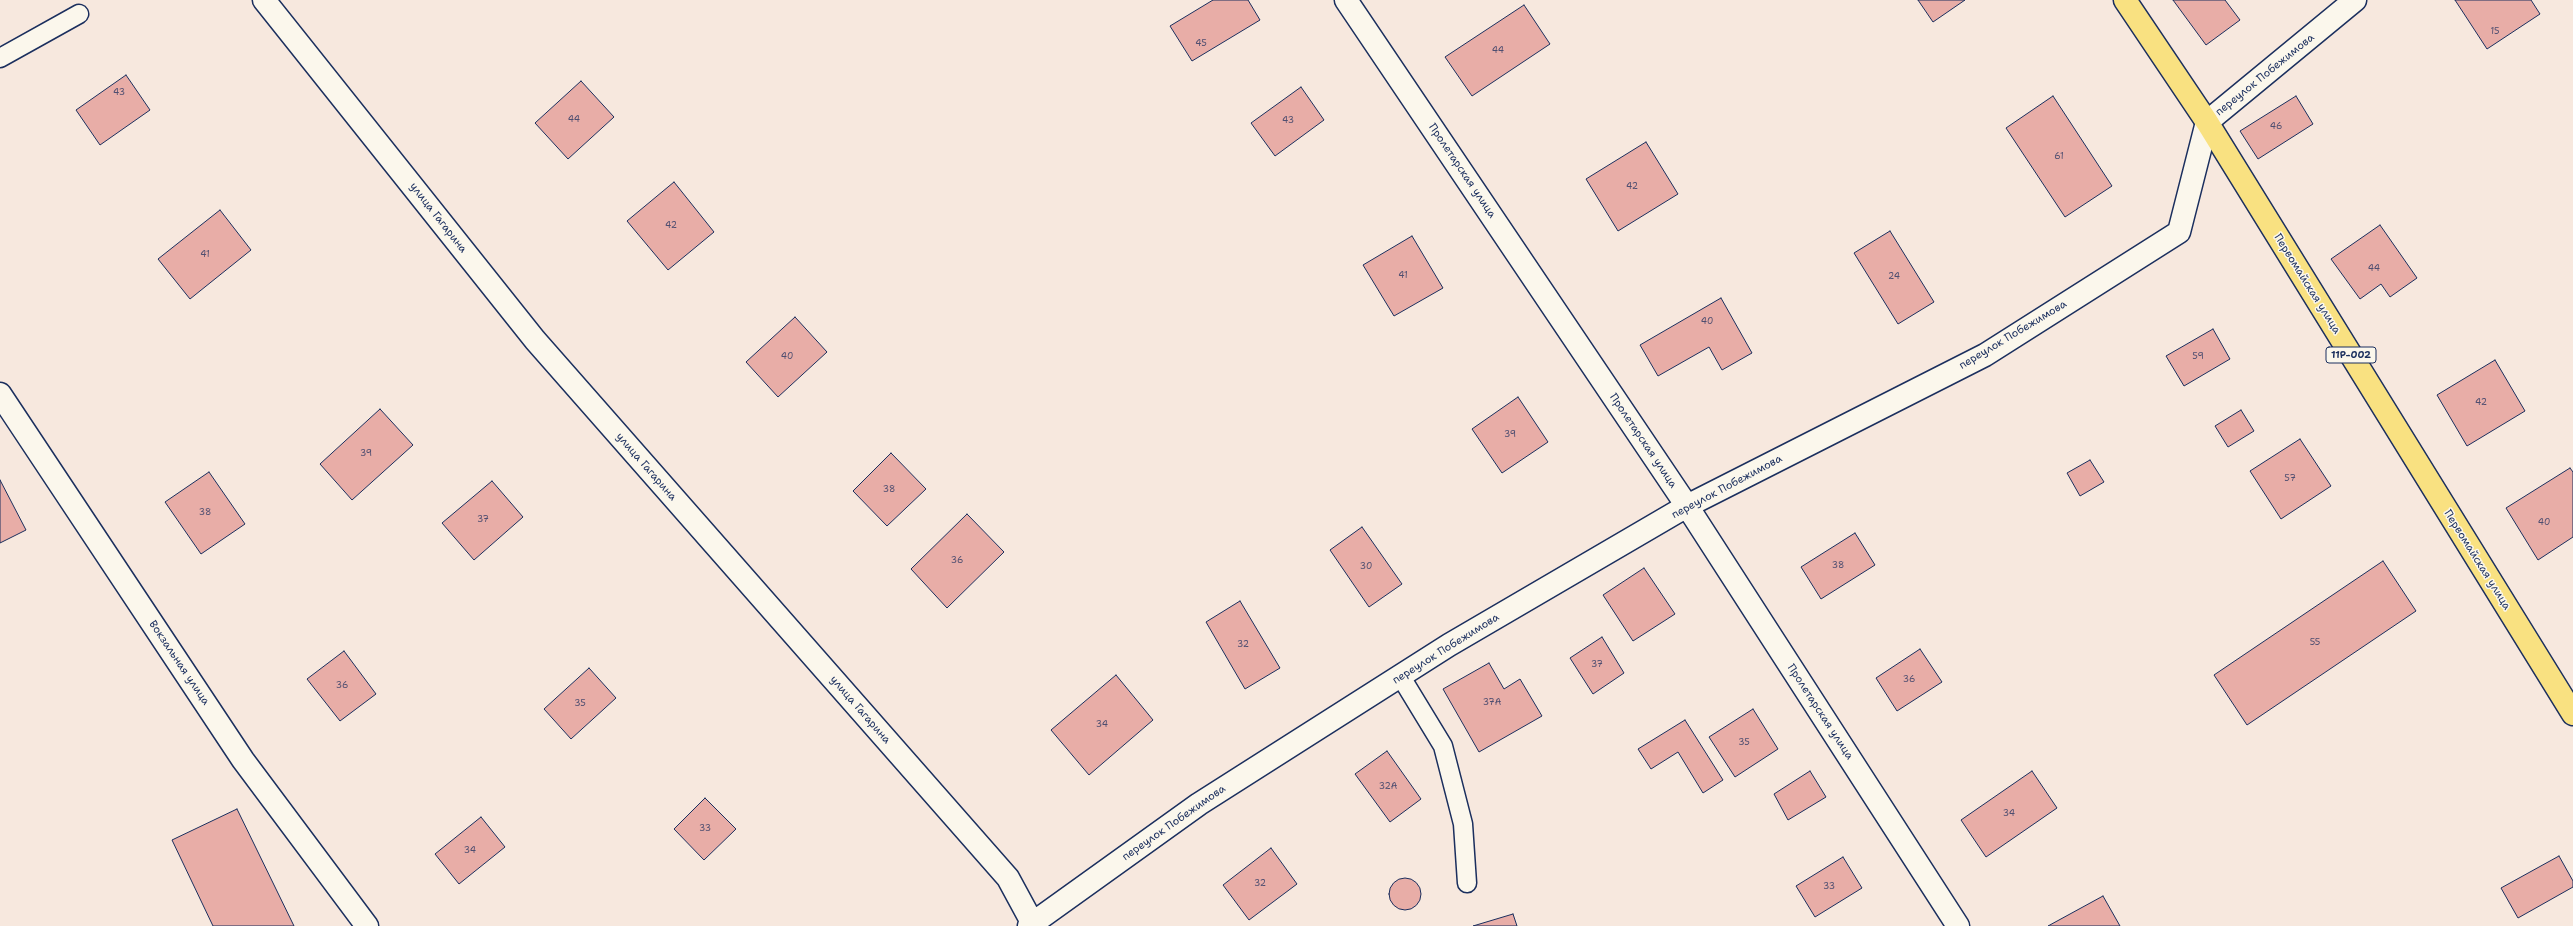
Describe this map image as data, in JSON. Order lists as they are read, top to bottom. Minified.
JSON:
{"streets":{"main road":["Первомайская улица","11Р-002"],"street":["переулок Побежимова","Пролетарская улица","улица Гагарина","Вокзальная улица"]},"crossings":[["переулок Побежимова","Пролетарская улица"],["переулок Побежимова","улица Гагарина"],["переулок Побежимова","Первомайская улица"]],"house_numbers":["15","45","44","43","44","43","46","61","42","42","41","44","41","24","40","40","59","42","39","39","57","38","38","37","40","36","38","30","55","32","37","36","36","37А","35","34","35","32А","34","33","34","32","33"]}
